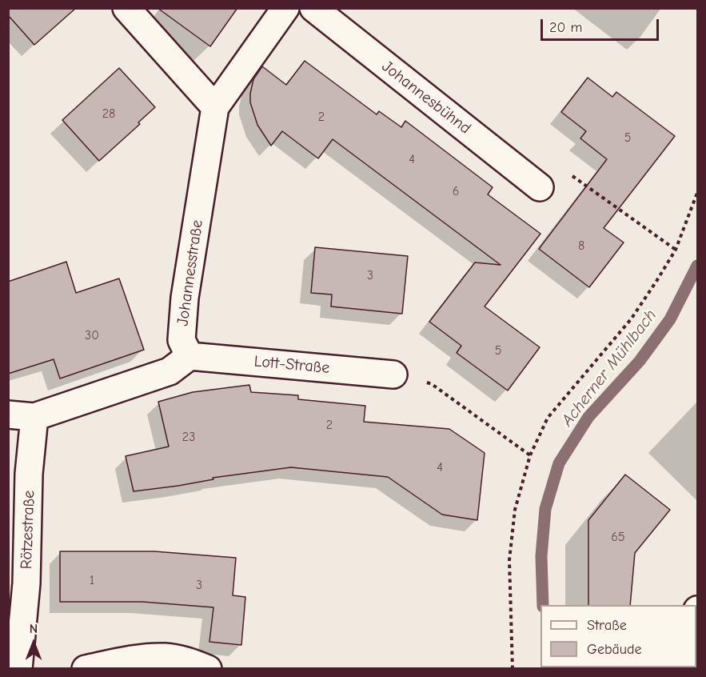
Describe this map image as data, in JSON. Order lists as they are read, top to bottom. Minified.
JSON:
{"streets":{"street":["Johannesbühnd","Johannesstraße","Lott-Straße","Rötzestraße"]},"crossings":[["Johannesstraße","Lott-Straße"]],"water":["Acherner Mühlbach"],"house_numbers":["28","2","5","4","6","8","3","30","5","2","23","4","65","1","3"],"legend":["Straße","Gebäude"],"scale_bar":"20 m","north":"top"}
